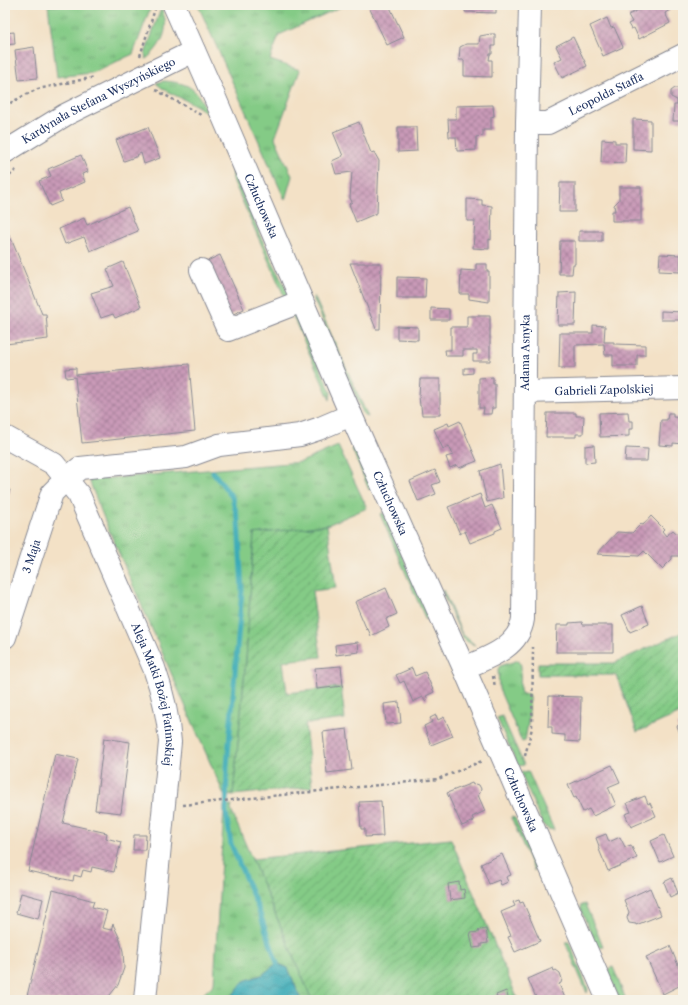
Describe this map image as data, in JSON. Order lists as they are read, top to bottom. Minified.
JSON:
{"streets":{"street":["Leopolda Staffa","Kardynała Stefana Wyszyńskiego","Człuchowska","Adama Asnyka","Gabrieli Zapolskiej","3 Maja","Aleja Matki Bożej Fatimskiej"]},"crossings":[["Leopolda Staffa","Adama Asnyka"],["Kardynała Stefana Wyszyńskiego","Człuchowska"],["Człuchowska","Adama Asnyka"],["Człuchowska","3 Maja"],["Adama Asnyka","Gabrieli Zapolskiej"],["3 Maja","Aleja Matki Bożej Fatimskiej"]]}
